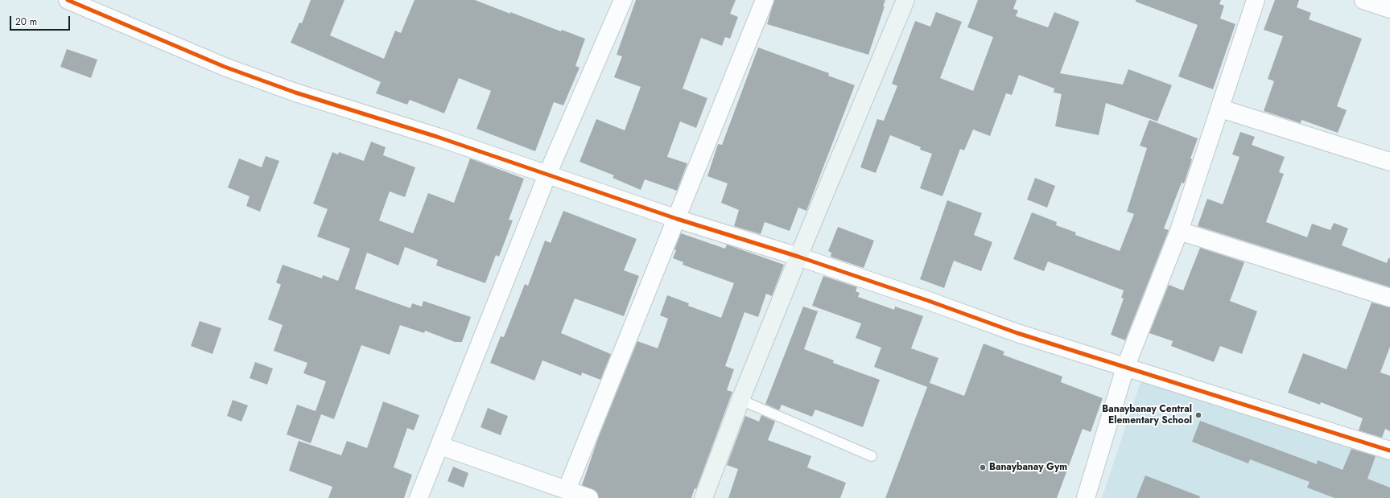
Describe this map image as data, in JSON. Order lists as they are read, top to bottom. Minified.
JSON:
{"places":["Banaybanay Central Elementary School","Banaybanay Gym"],"scale_bar":"20 m"}
